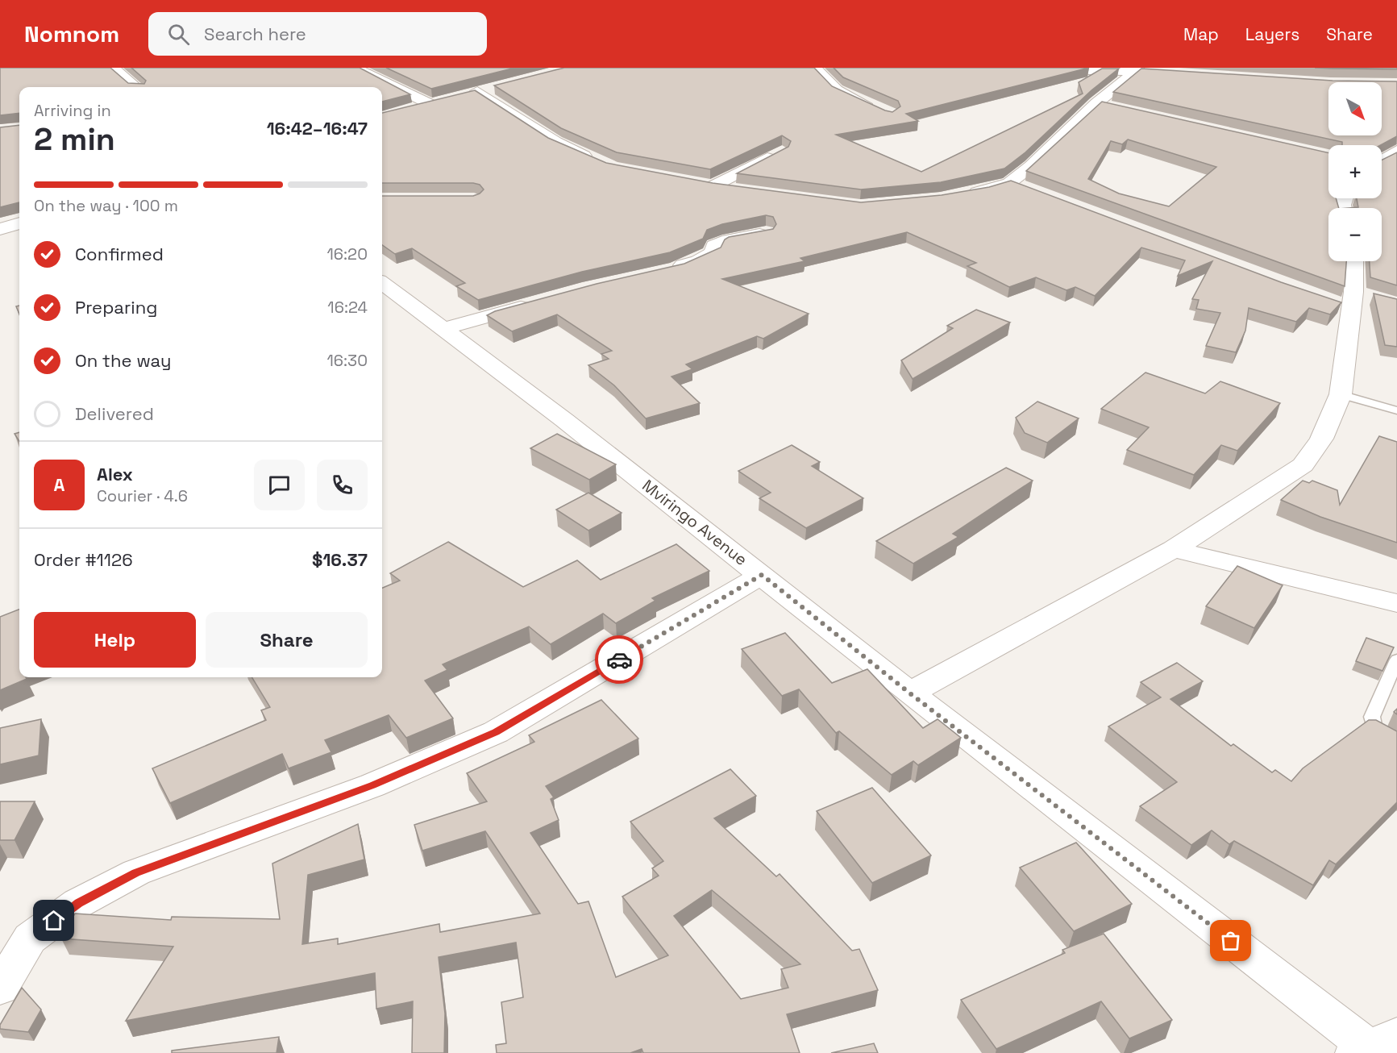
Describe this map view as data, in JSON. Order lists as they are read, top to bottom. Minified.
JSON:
{"streets":{"street":["Mviringo Avenue"]},"north":"bottom right","page":{"header":"Nomnom","search":"Search here","nav":["Map","Layers","Share"],"map_buttons":["+","−"],"heading":["2 min","Arriving in","16:42–16:47"],"panel":["Alex","Courier · 4.6","Order #1126","$16.37"],"bar":"On the way · 100 m","list":[["Confirmed","16:20"],["Preparing","16:24"],["On the way","16:30"],"Delivered"],"round":"A","buttons":["Help","Share"]}}
